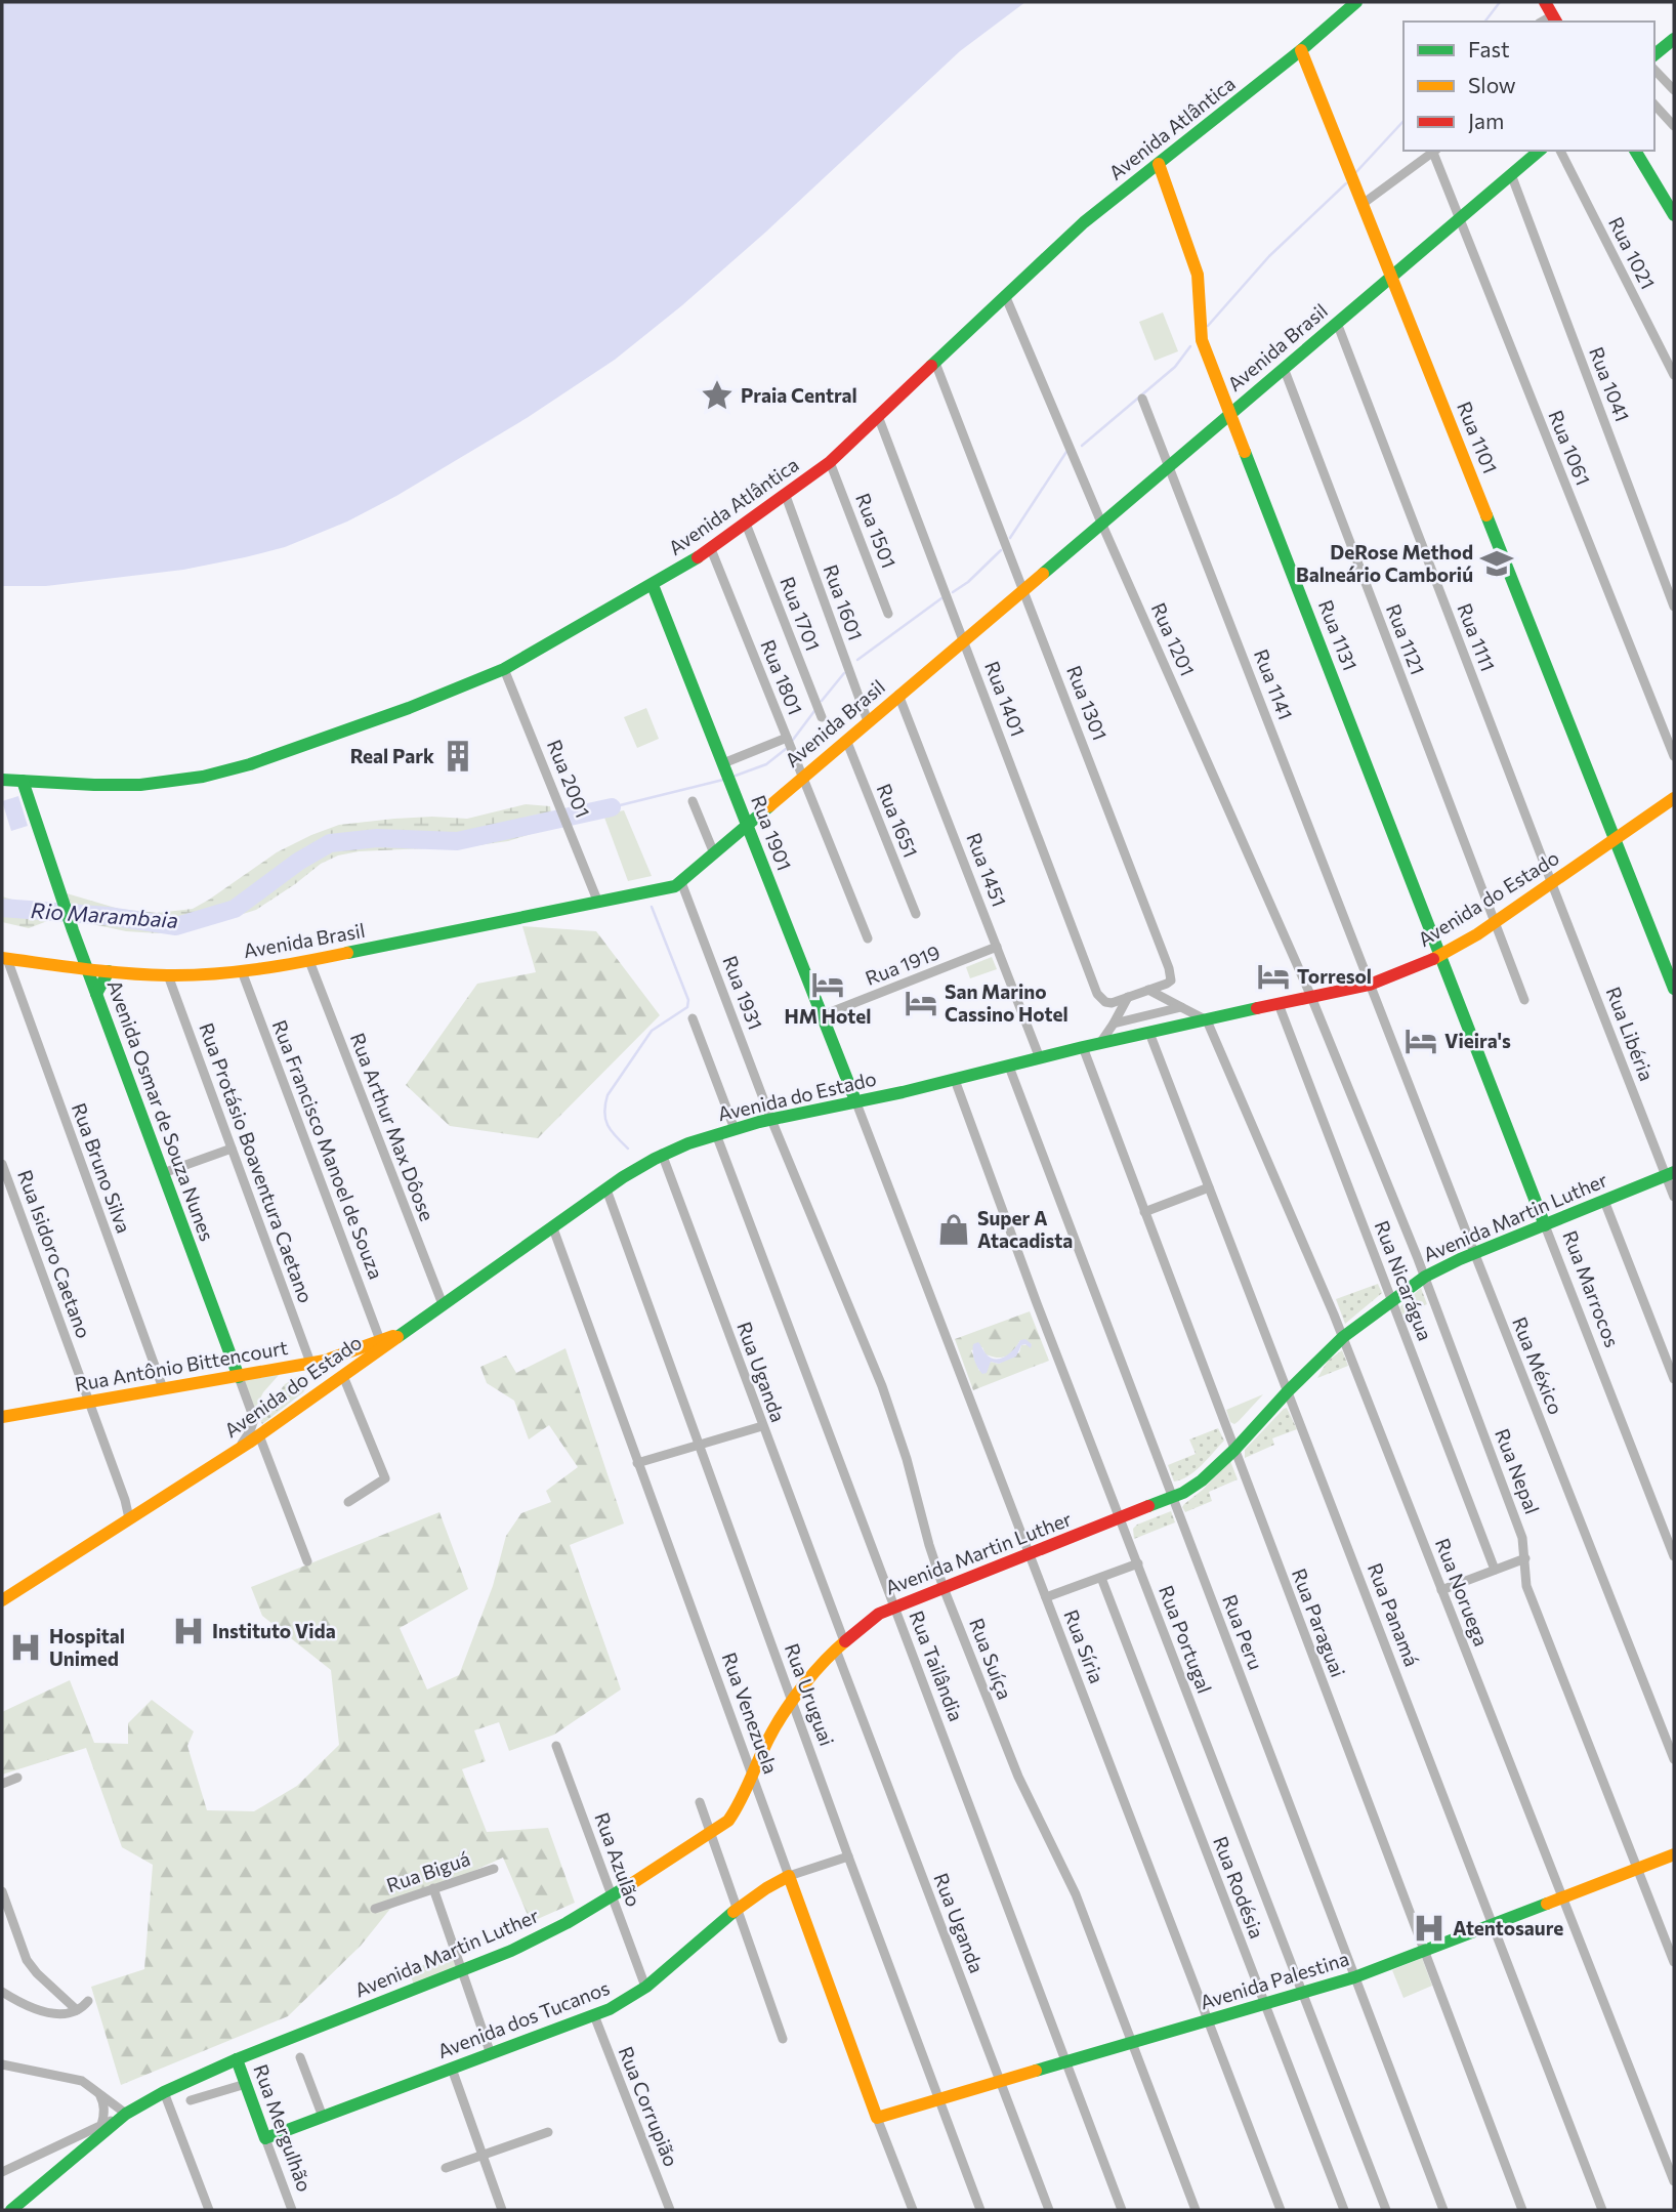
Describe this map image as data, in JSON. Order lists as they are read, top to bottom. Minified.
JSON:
{"streets":{"main road":["Avenida Atlântica","Avenida Brasil","Rua 1101","Rua 1131","Rua 1901","Avenida do Estado","Avenida Osmar de Souza Nunes","Avenida Martin Luther","Rua Marrocos","Rua Antônio Bittencourt","Rua Venezuela","Avenida Palestina","Avenida dos Tucanos","Rua Mergulhão"],"street":["Rua 1021","Rua 1041","Rua 1061","Rua 1501","Rua 1601","Rua 1701","Rua 1111","Rua 1201","Rua 1121","Rua 1801","Rua 1141","Rua 1401","Rua 1301","Rua 2001","Rua 1651","Rua 1451","Rua 1919","Rua 1931","Rua Libéria","Rua Arthur Max Dôose","Rua Francisco Manoel de Souza","Rua Protásio Boaventura Caetano","Rua Bruno Silva","Rua Isidoro Caetano","Rua Nicarágua","Rua México","Rua Uganda","Rua Nepal","Rua Noruega","Rua Panamá","Rua Paraguai","Rua Peru","Rua Portugal","Rua Síria","Rua Suíça","Rua Tailândia","Rua Uruguai","Rua Azulão","Rua Biguá","Rua Rodésia","Rua Corrupião"]},"crossings":[["Avenida Atlântica","Rua 1101"],["Avenida Atlântica","Rua 1501"],["Avenida Atlântica","Rua 1601"],["Avenida Atlântica","Rua 1701"],["Avenida Atlântica","Rua 1131"],["Avenida Atlântica","Rua 1201"],["Avenida Atlântica","Rua 1801"],["Avenida Atlântica","Rua 1401"],["Avenida Atlântica","Rua 1301"],["Avenida Atlântica","Rua 2001"],["Avenida Atlântica","Rua 1901"],["Avenida Atlântica","Avenida Osmar de Souza Nunes"],["Avenida Brasil","Rua 1041"],["Avenida Brasil","Rua 1101"],["Avenida Brasil","Rua 1061"],["Avenida Brasil","Rua 1601"],["Avenida Brasil","Rua 1131"],["Avenida Brasil","Rua 1111"],["Avenida Brasil","Rua 1201"],["Avenida Brasil","Rua 1121"],["Avenida Brasil","Rua 1801"],["Avenida Brasil","Rua 1141"],["Avenida Brasil","Rua 1401"],["Avenida Brasil","Rua 1301"],["Avenida Brasil","Rua 2001"],["Avenida Brasil","Rua 1651"],["Avenida Brasil","Rua 1901"],["Avenida Brasil","Rua 1451"],["Avenida Brasil","Rua 1931"],["Avenida Brasil","Avenida Osmar de Souza Nunes"],["Avenida Brasil","Rua Arthur Max Dôose"],["Avenida Brasil","Rua Francisco Manoel de Souza"],["Avenida Brasil","Rua Protásio Boaventura Caetano"],["Avenida Brasil","Rua Bruno Silva"],["Rua 1101","Avenida do Estado"],["Rua 1131","Avenida do Estado"],["Rua 1131","Rua Marrocos"],["Rua 1111","Avenida do Estado"],["Rua 1111","Rua Libéria"],["Rua 1201","Avenida do Estado"],["Rua 1201","Rua Nepal"],["Rua 1121","Avenida do Estado"],["Rua 1141","Avenida do Estado"],["Rua 1141","Rua México"],["Rua 1401","Rua 1301"],["Rua 1901","Avenida do Estado"],["Rua 1901","Rua 1919"],["Rua 1901","Rua Síria"],["Rua 1451","Avenida do Estado"],["Rua 1451","Rua 1919"],["Avenida do Estado","Rua 1931"],["Avenida do Estado","Rua Libéria"],["Avenida do Estado","Avenida Osmar de Souza Nunes"],["Avenida do Estado","Rua Arthur Max Dôose"],["Avenida do Estado","Rua Isidoro Caetano"],["Avenida do Estado","Rua Nicarágua"],["Avenida do Estado","Rua Marrocos"],["Avenida do Estado","Rua Antônio Bittencourt"],["Avenida do Estado","Rua México"],["Avenida do Estado","Rua Uganda"],["Avenida do Estado","Rua Nepal"],["Avenida do Estado","Rua Noruega"],["Avenida do Estado","Rua Panamá"],["Avenida do Estado","Rua Paraguai"],["Avenida do Estado","Rua Peru"],["Avenida do Estado","Rua Portugal"],["Avenida do Estado","Rua Síria"],["Avenida do Estado","Rua Suíça"],["Avenida do Estado","Rua Tailândia"],["Avenida do Estado","Rua Uruguai"],["Avenida do Estado","Rua Venezuela"],["Rua 1931","Rua Suíça"],["Rua Libéria","Avenida Martin Luther"],["Avenida Osmar de Souza Nunes","Rua Antônio Bittencourt"],["Rua Francisco Manoel de Souza","Rua Antônio Bittencourt"],["Rua Protásio Boaventura Caetano","Rua Antônio Bittencourt"],["Rua Bruno Silva","Rua Antônio Bittencourt"],["Avenida Martin Luther","Rua Nicarágua"],["Avenida Martin Luther","Rua Marrocos"],["Avenida Martin Luther","Rua México"],["Avenida Martin Luther","Rua Uganda"],["Avenida Martin Luther","Rua Nepal"],["Avenida Martin Luther","Rua Noruega"],["Avenida Martin Luther","Rua Panamá"],["Avenida Martin Luther","Rua Paraguai"],["Avenida Martin Luther","Rua Peru"],["Avenida Martin Luther","Rua Portugal"],["Avenida Martin Luther","Rua Síria"],["Avenida Martin Luther","Rua Suíça"],["Avenida Martin Luther","Rua Tailândia"],["Avenida Martin Luther","Rua Uruguai"],["Avenida Martin Luther","Rua Venezuela"],["Avenida Martin Luther","Rua Azulão"],["Avenida Martin Luther","Rua Mergulhão"],["Rua Isidoro Caetano","Rua Antônio Bittencourt"],["Rua Uganda","Avenida Palestina"],["Rua Nepal","Avenida Palestina"],["Rua Noruega","Avenida Palestina"],["Rua Panamá","Avenida Palestina"],["Rua Paraguai","Avenida Palestina"],["Rua Peru","Avenida Palestina"],["Rua Portugal","Avenida Palestina"],["Rua Síria","Avenida Palestina"],["Rua Suíça","Avenida Palestina"],["Rua Tailândia","Avenida Palestina"],["Rua Uruguai","Avenida Palestina"],["Rua Uruguai","Avenida dos Tucanos"],["Rua Venezuela","Avenida Palestina"],["Rua Venezuela","Avenida dos Tucanos"],["Rua Azulão","Avenida dos Tucanos"],["Rua Rodésia","Avenida Palestina"],["Avenida dos Tucanos","Rua Corrupião"],["Avenida dos Tucanos","Rua Mergulhão"]],"water":["Rio Marambaia"],"places":{"place":["Praia Central"],"school or university":["DeRose Method Balneário Camboriú"],"building":["Real Park"],"hotel":["Torresol","HM Hotel","San Marino Cassino Hotel","Vieira's"],"shop":["Super A Atacadista"],"hospital":["Instituto Vida","Hospital Unimed","Atentosaure"]},"legend":["Fast","Slow","Jam"]}
